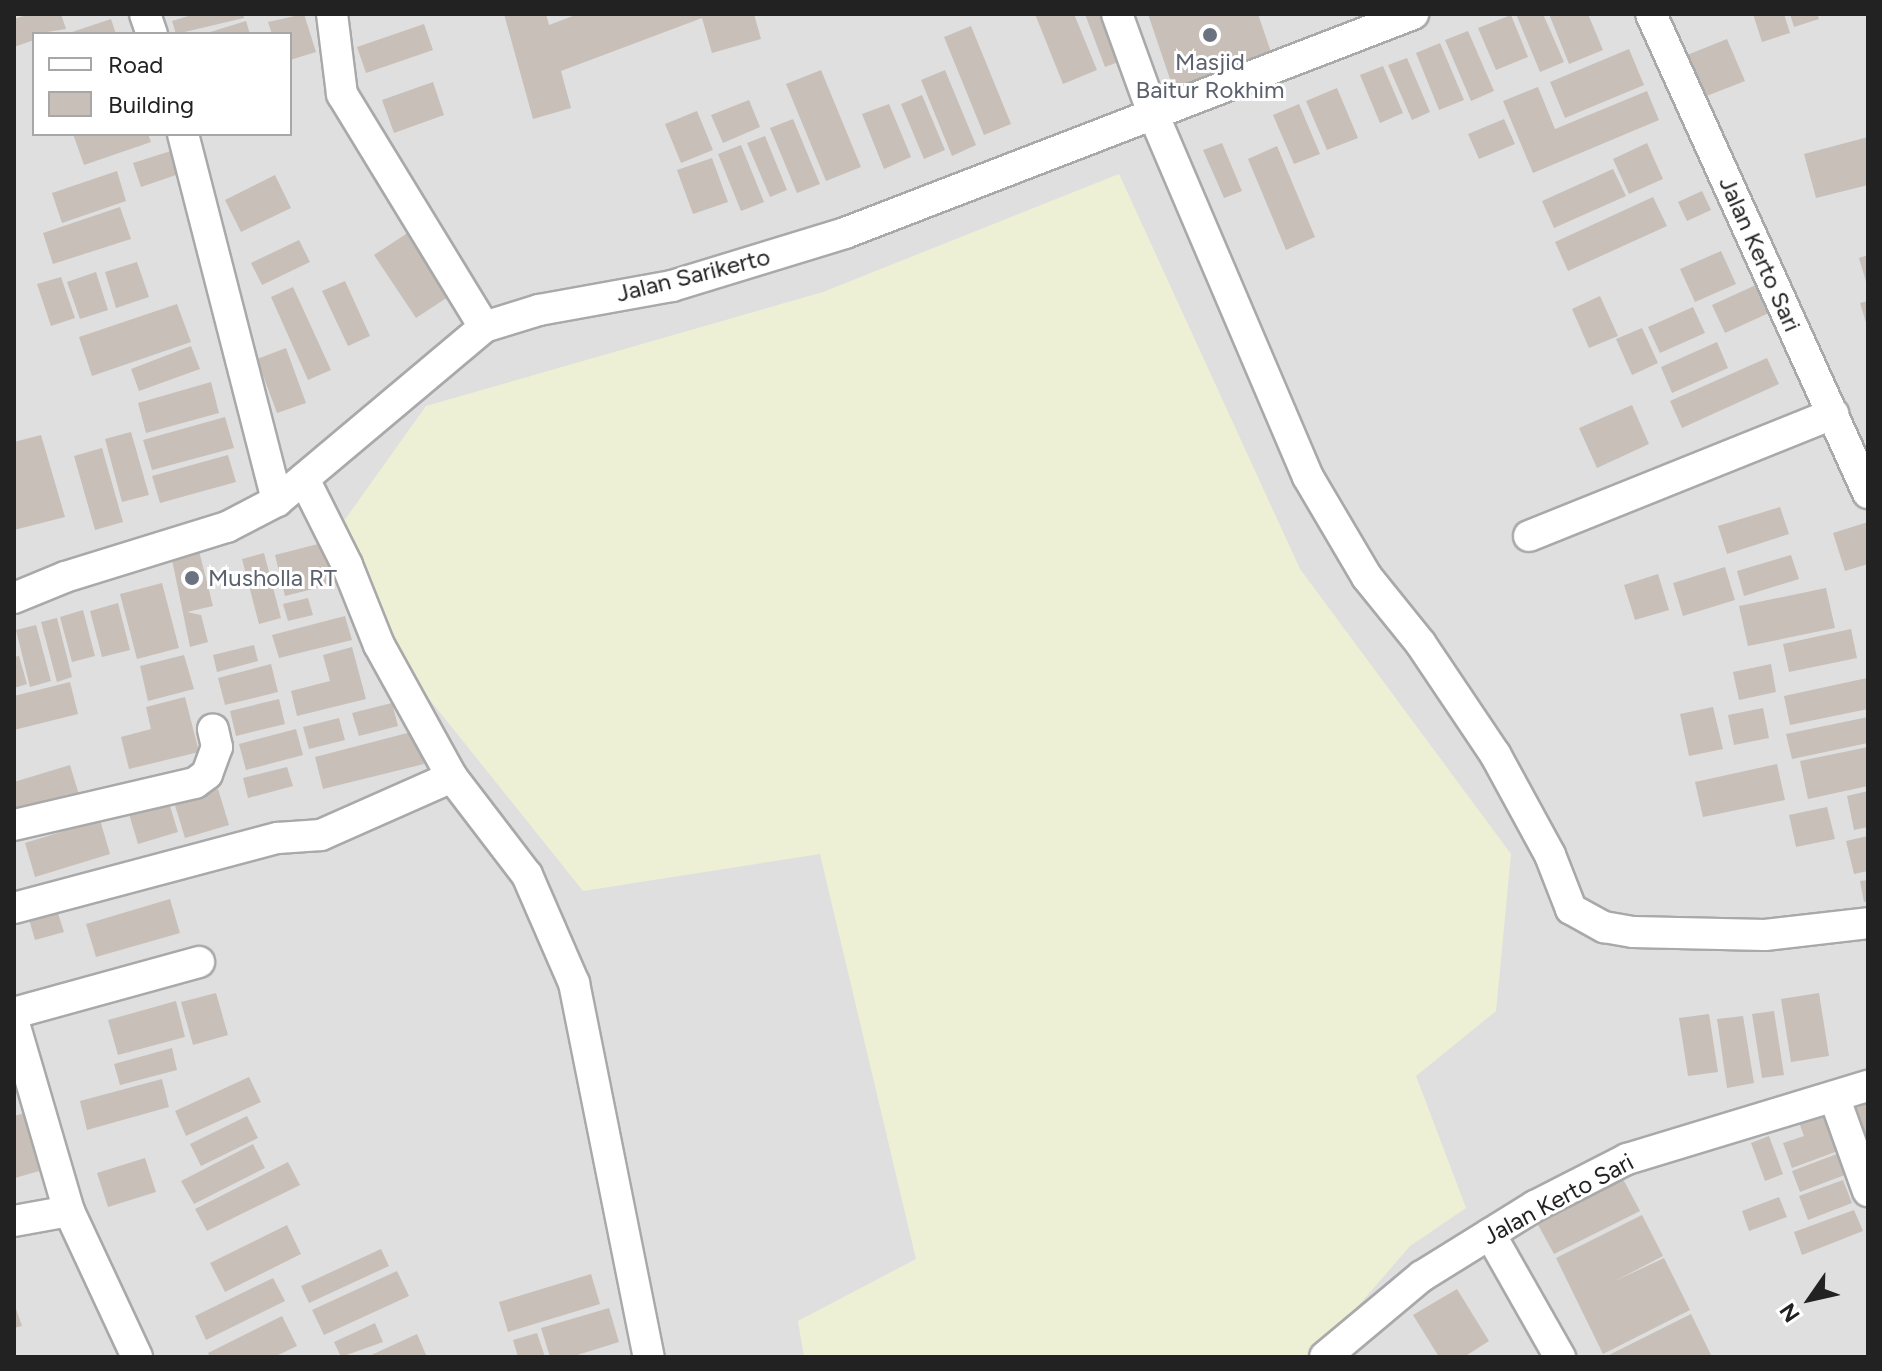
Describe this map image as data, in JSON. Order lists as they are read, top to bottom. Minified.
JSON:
{"streets":{"street":["Jalan Kerto Sari","Jalan Sarikerto"]},"places":["Masjid Baitur Rokhim","Musholla RT"],"legend":["Road","Building"],"north":"bottom left"}
